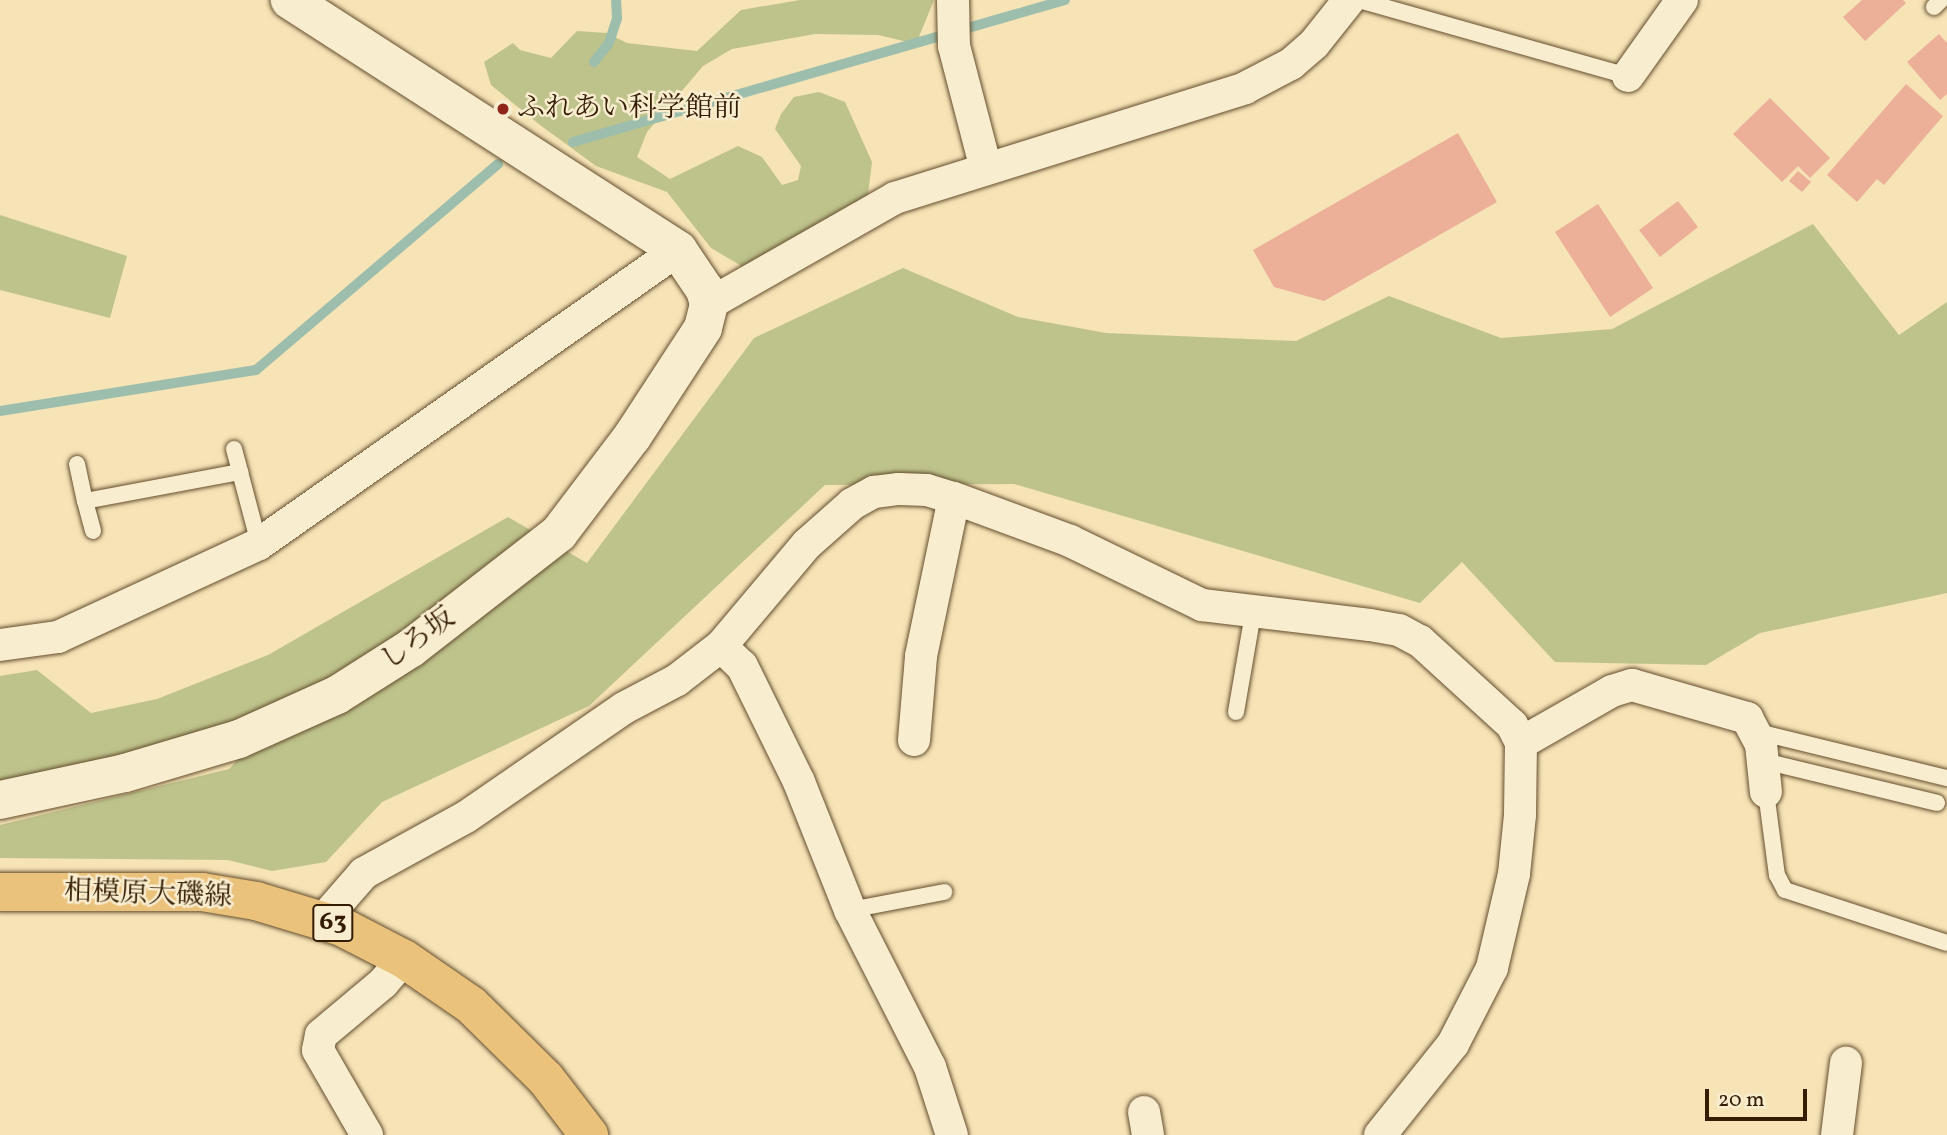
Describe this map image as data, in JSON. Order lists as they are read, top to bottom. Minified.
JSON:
{"streets":{"main road":["相模原大磯線","63"],"street":["しろ坂"]},"places":["ふれあい科学館前"],"scale_bar":"20 m"}
